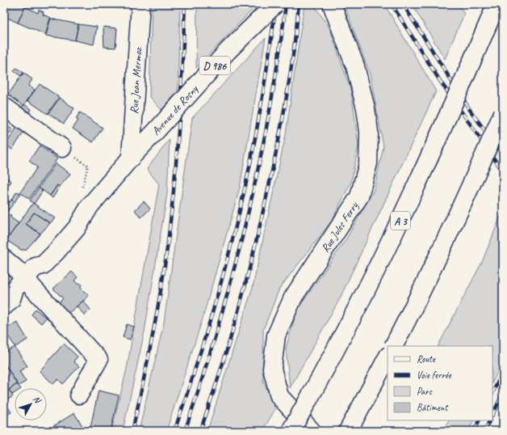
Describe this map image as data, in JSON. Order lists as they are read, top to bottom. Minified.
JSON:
{"streets":{"main road":["D 986","Rue Jean Mermoz","Avenue de Rosny","A 3","Rue Jules Ferry"]},"crossings":[["Rue Jean Mermoz","Avenue de Rosny"]],"legend":["Route","Voie ferrée","Parc","Bâtiment"],"north":"top right"}
